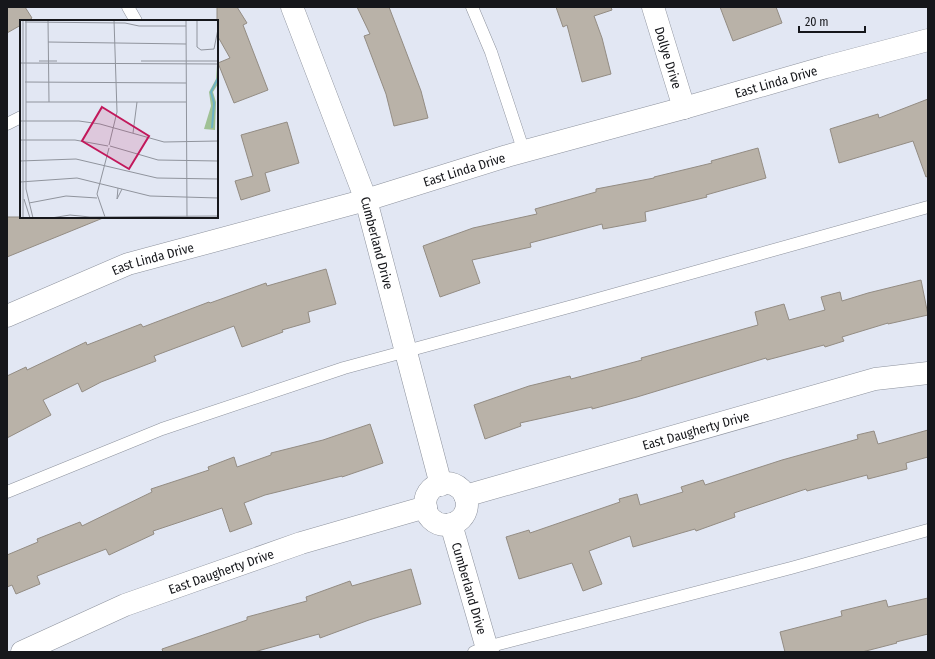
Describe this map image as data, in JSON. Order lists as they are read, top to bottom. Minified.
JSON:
{"streets":{"street":["Dollye Drive","East Linda Drive","Cumberland Drive","East Daugherty Drive"]},"crossings":[["Dollye Drive","East Linda Drive"],["East Linda Drive","Cumberland Drive"],["Cumberland Drive","East Daugherty Drive"]],"scale_bar":"20 m"}
